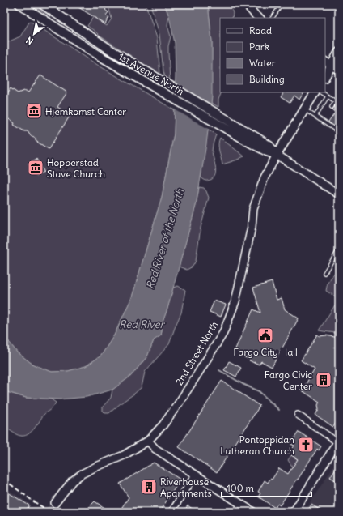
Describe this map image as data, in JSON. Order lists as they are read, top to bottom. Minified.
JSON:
{"streets":{"main road":["1st Avenue North","2nd Street North"]},"crossings":[["1st Avenue North","2nd Street North"]],"water":["Red River of the North","Red River"],"places":{"museum":["Hjemkomst Center","Hopperstad Stave Church"],"public building":["Fargo City Hall"],"building":["Fargo Civic Center","Riverhouse Apartments"],"church":["Pontoppidan Lutheran Church"]},"legend":["Road","Park","Water","Building"],"scale_bar":"100 m","north":"bottom left"}
